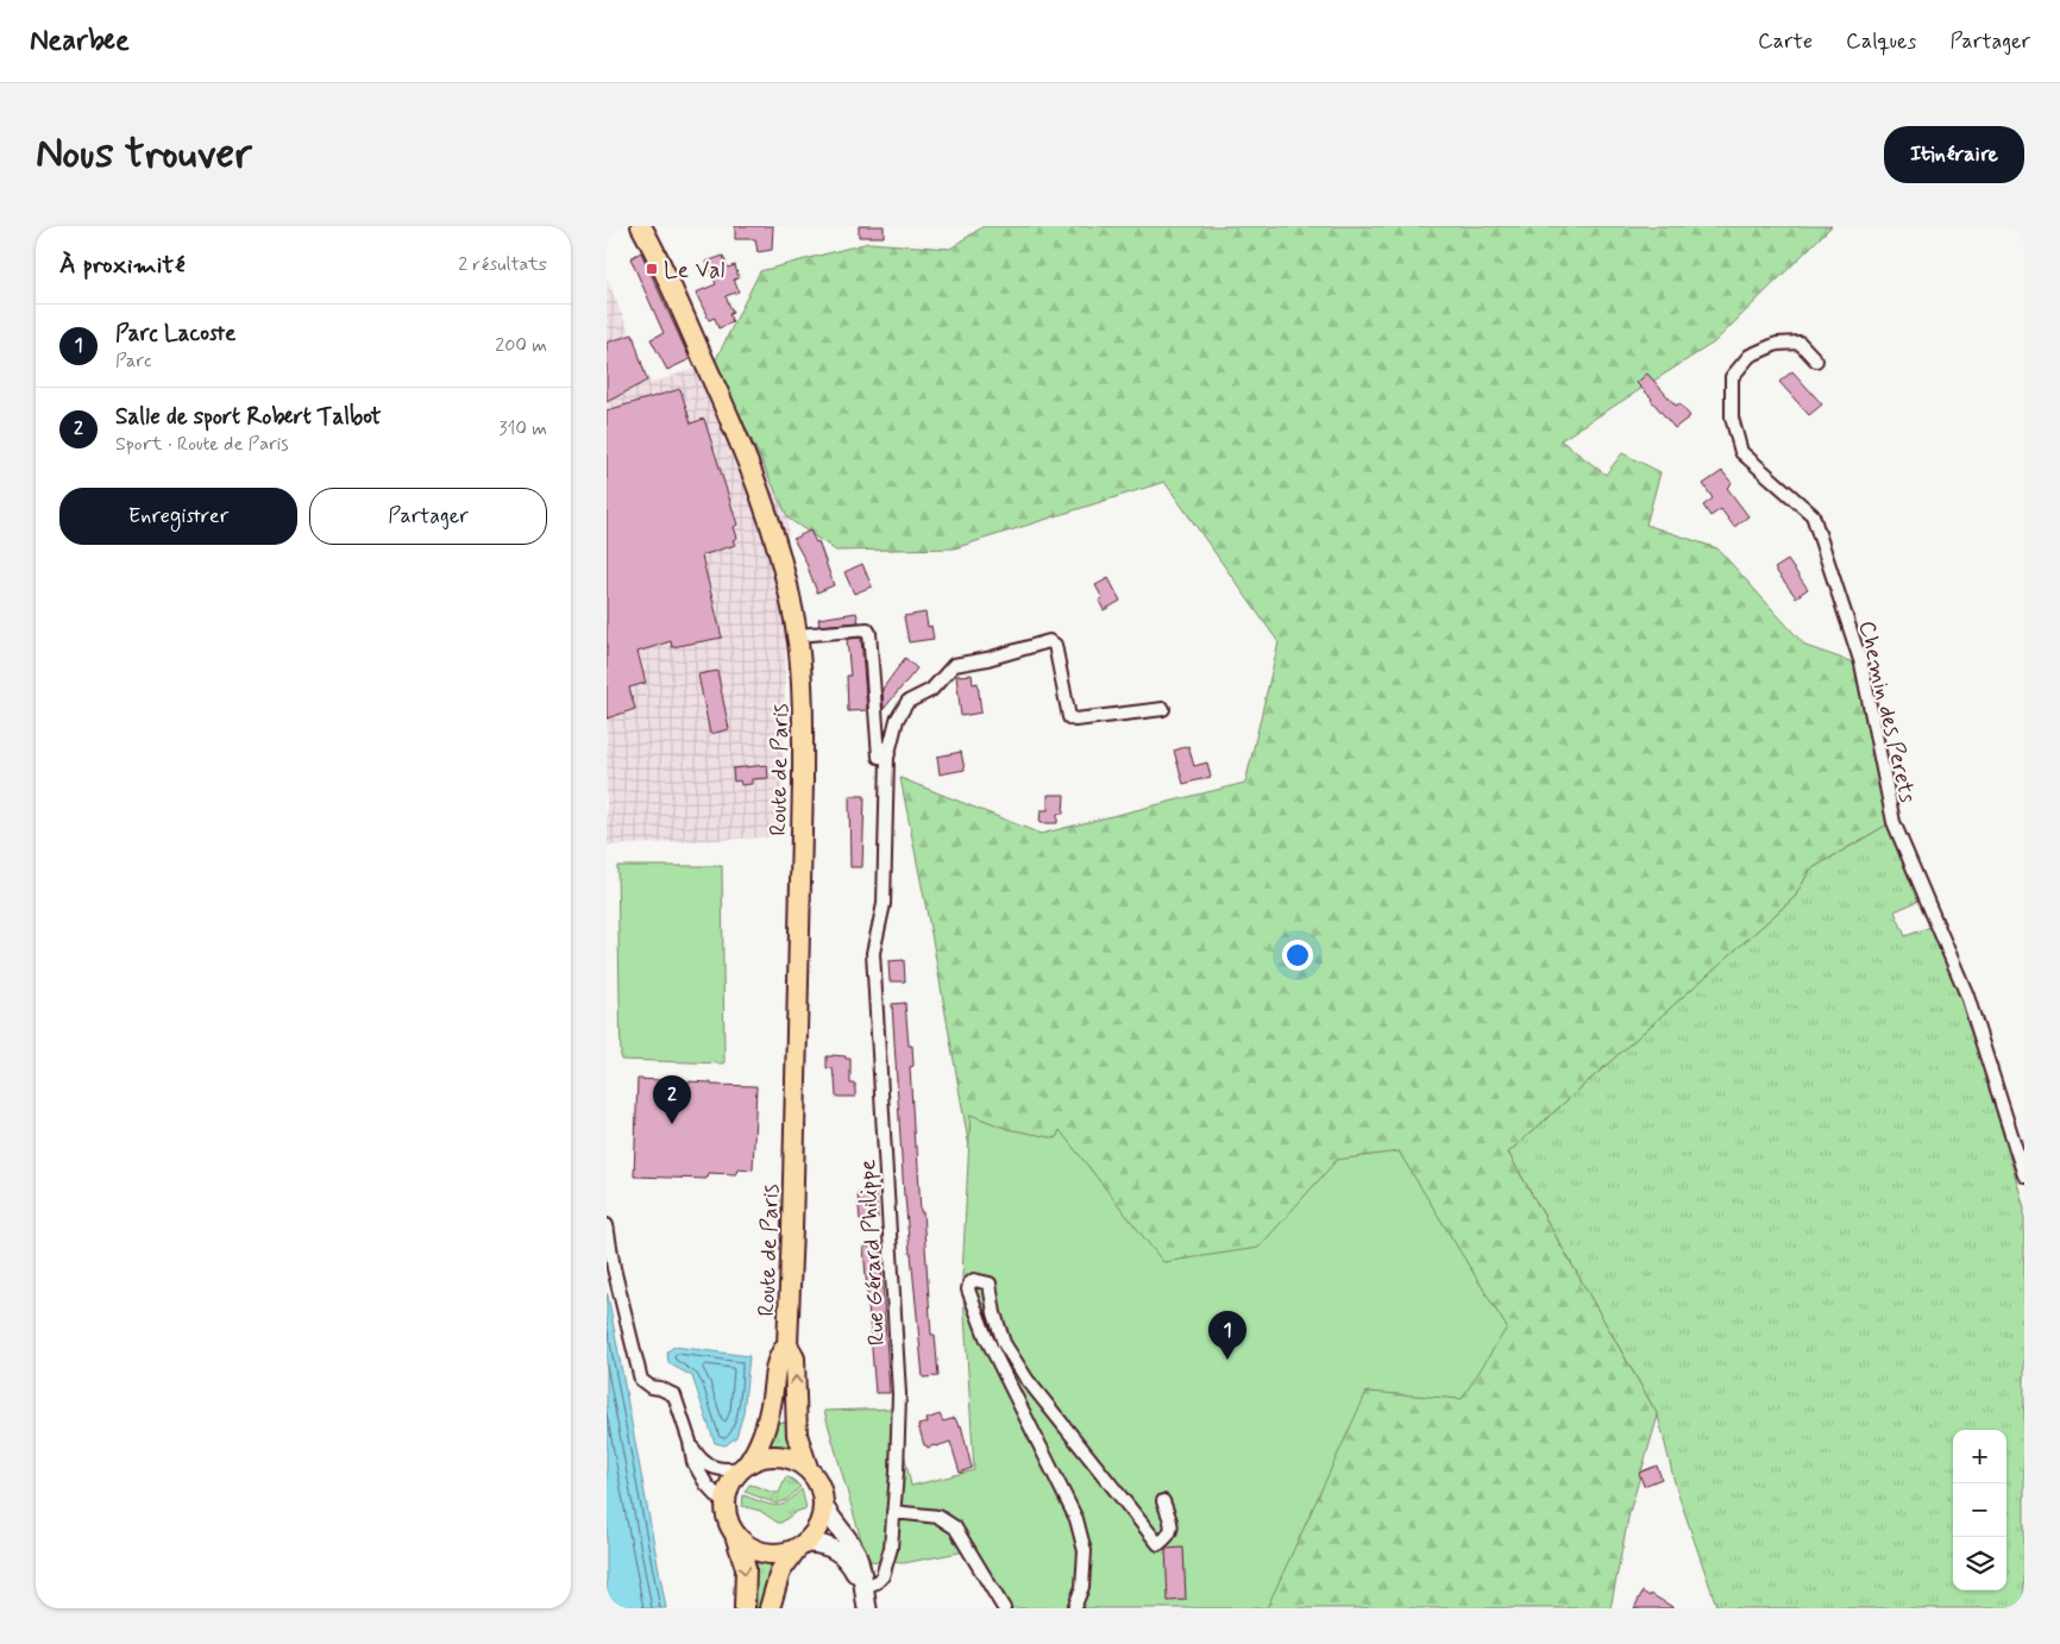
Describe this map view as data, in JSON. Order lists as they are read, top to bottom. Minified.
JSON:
{"streets":{"main road":["Route de Paris"],"street":["Chemin des Perets","Rue Gérard Philippe"]},"places":{"transit":["Le Val"]},"page":{"header":"Nearbee","nav":["Carte","Calques","Partager"],"buttons":["Itinéraire",["Enregistrer","Partager"]],"title":"Nous trouver","heading":["À proximité","2 résultats"],"list":[{"mark":"1","name":"Parc Lacoste","note":"Parc","value":"200 m"},{"mark":"2","name":"Salle de sport Robert Talbot","note":"Sport · Route de Paris","value":"310 m"}],"pins":["2","1"],"map_buttons":["+","−"]}}
